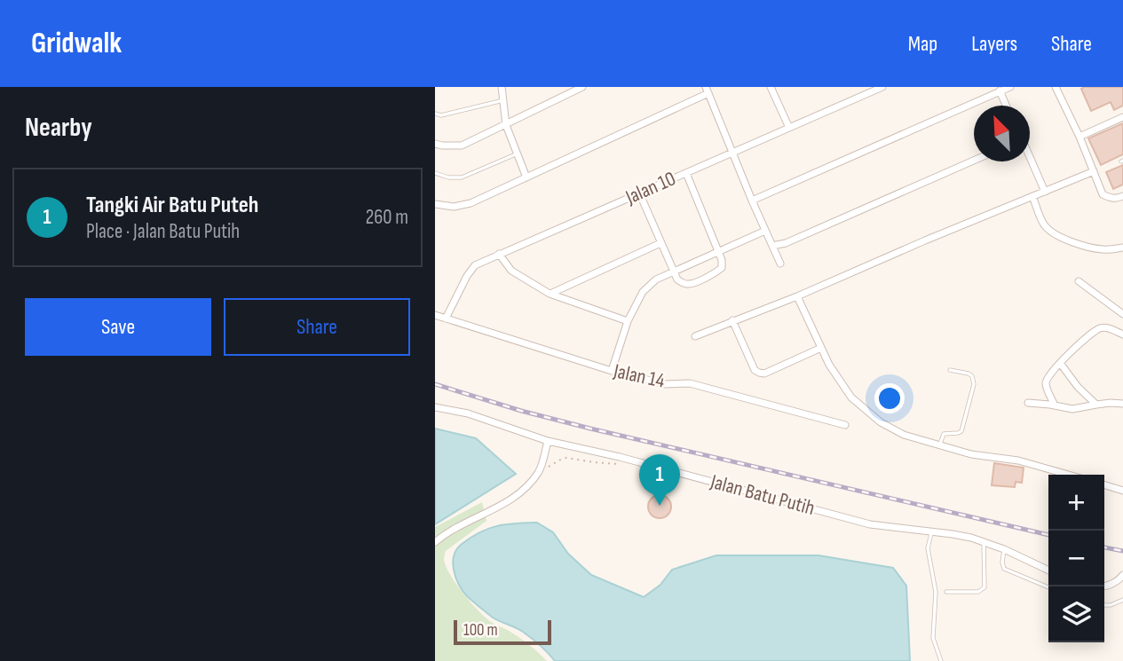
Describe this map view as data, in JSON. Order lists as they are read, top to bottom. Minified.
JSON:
{"streets":{"street":["Jalan 10","Jalan 14","Jalan Batu Putih"]},"crossings":[["Jalan 10","Jalan 14"]],"scale_bar":"100 m","north":"top left","page":{"header":"Gridwalk","nav":["Map","Layers","Share"],"heading":"Nearby","list":[{"mark":"1","name":"Tangki Air Batu Puteh","note":"Place · Jalan Batu Putih","value":"260 m"}],"buttons":["Save","Share"],"pins":"1","map_buttons":["+","−"],"scale":"100 m"}}
